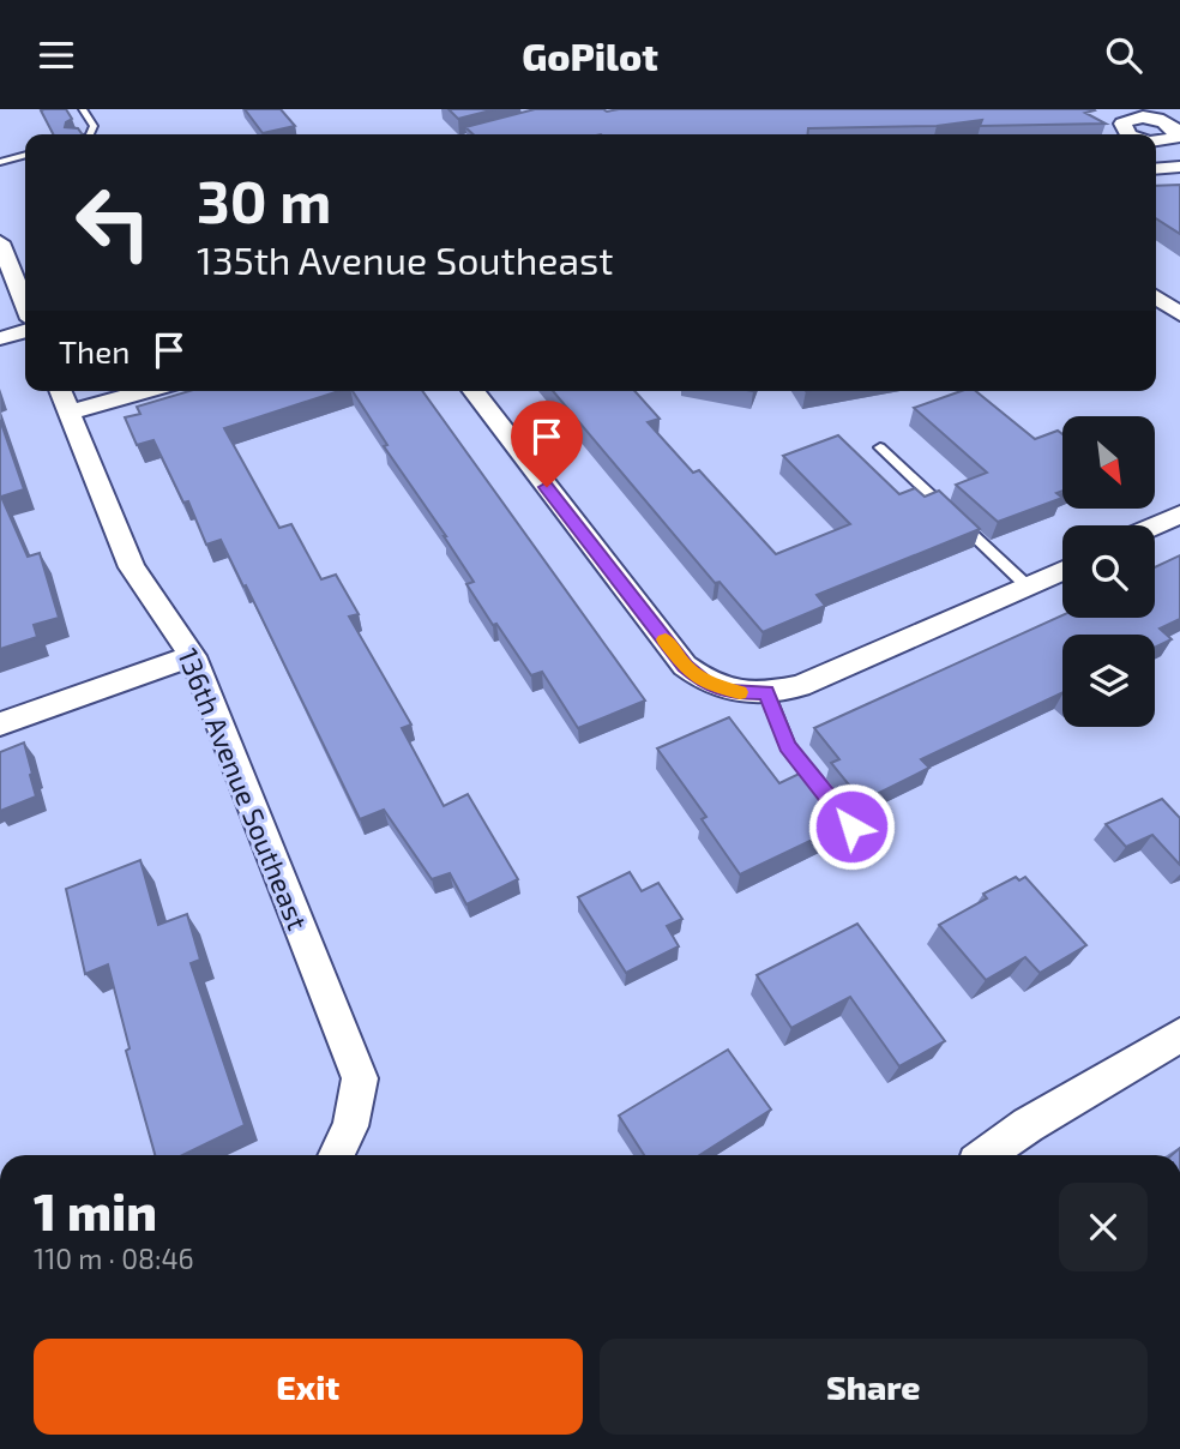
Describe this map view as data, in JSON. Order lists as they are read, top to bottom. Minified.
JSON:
{"streets":{"street":["136th Avenue Southeast"]},"north":"bottom right","page":{"header":"GoPilot","turn":["30 m","135th Avenue Southeast"],"then":"Then","heading":["1 min","110 m · 08:46"],"buttons":["Exit","Share"]}}
